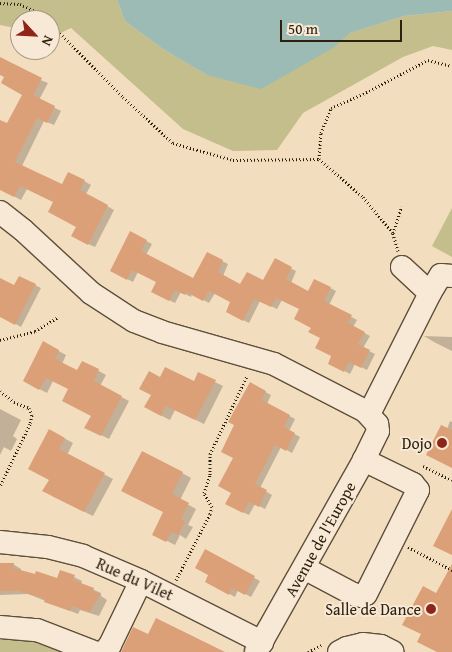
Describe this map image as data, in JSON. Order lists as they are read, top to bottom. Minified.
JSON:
{"streets":{"street":["Avenue de l'Europe","Rue du Vilet"]},"crossings":[["Avenue de l'Europe","Rue du Vilet"]],"places":["Dojo","Salle de Dance"],"scale_bar":"50 m","north":"bottom right"}
